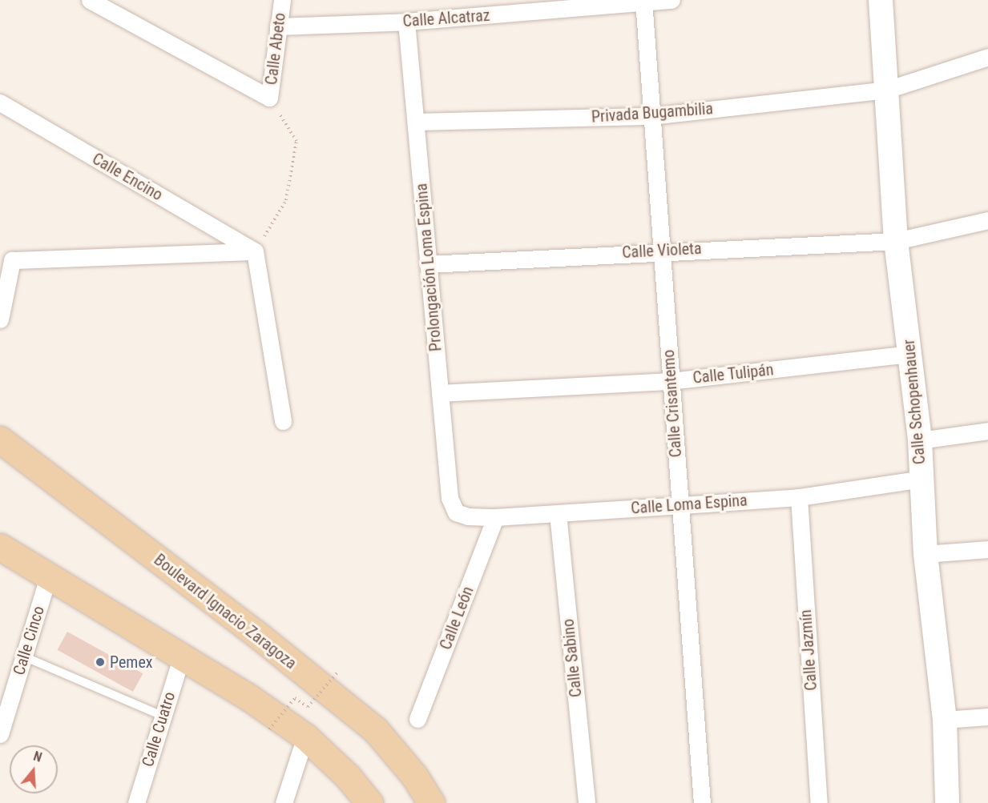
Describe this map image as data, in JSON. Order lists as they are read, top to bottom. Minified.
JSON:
{"streets":{"main road":["Boulevard Ignacio Zaragoza"],"street":["Calle Alcatraz","Calle Abeto","Privada Bugambilia","Calle Encino","Calle Violeta","Prolongación Loma Espina","Calle Tulipán","Calle Schopenhauer","Calle Crisantemo","Calle Loma Espina","Calle León","Calle Cinco","Calle Jazmín","Calle Sabino","Calle Cuatro"]},"crossings":[["Calle Alcatraz","Calle Abeto"],["Calle Alcatraz","Prolongación Loma Espina"],["Calle Alcatraz","Calle Crisantemo"],["Privada Bugambilia","Prolongación Loma Espina"],["Privada Bugambilia","Calle Schopenhauer"],["Privada Bugambilia","Calle Crisantemo"],["Calle Violeta","Prolongación Loma Espina"],["Calle Violeta","Calle Schopenhauer"],["Calle Violeta","Calle Crisantemo"],["Prolongación Loma Espina","Calle Tulipán"],["Prolongación Loma Espina","Calle Loma Espina"],["Calle Tulipán","Calle Schopenhauer"],["Calle Tulipán","Calle Crisantemo"],["Calle Schopenhauer","Calle Loma Espina"],["Calle Crisantemo","Calle Loma Espina"],["Calle Loma Espina","Calle León"],["Calle Loma Espina","Calle Jazmín"],["Calle Loma Espina","Calle Sabino"]],"places":["Pemex"],"north":"top"}
